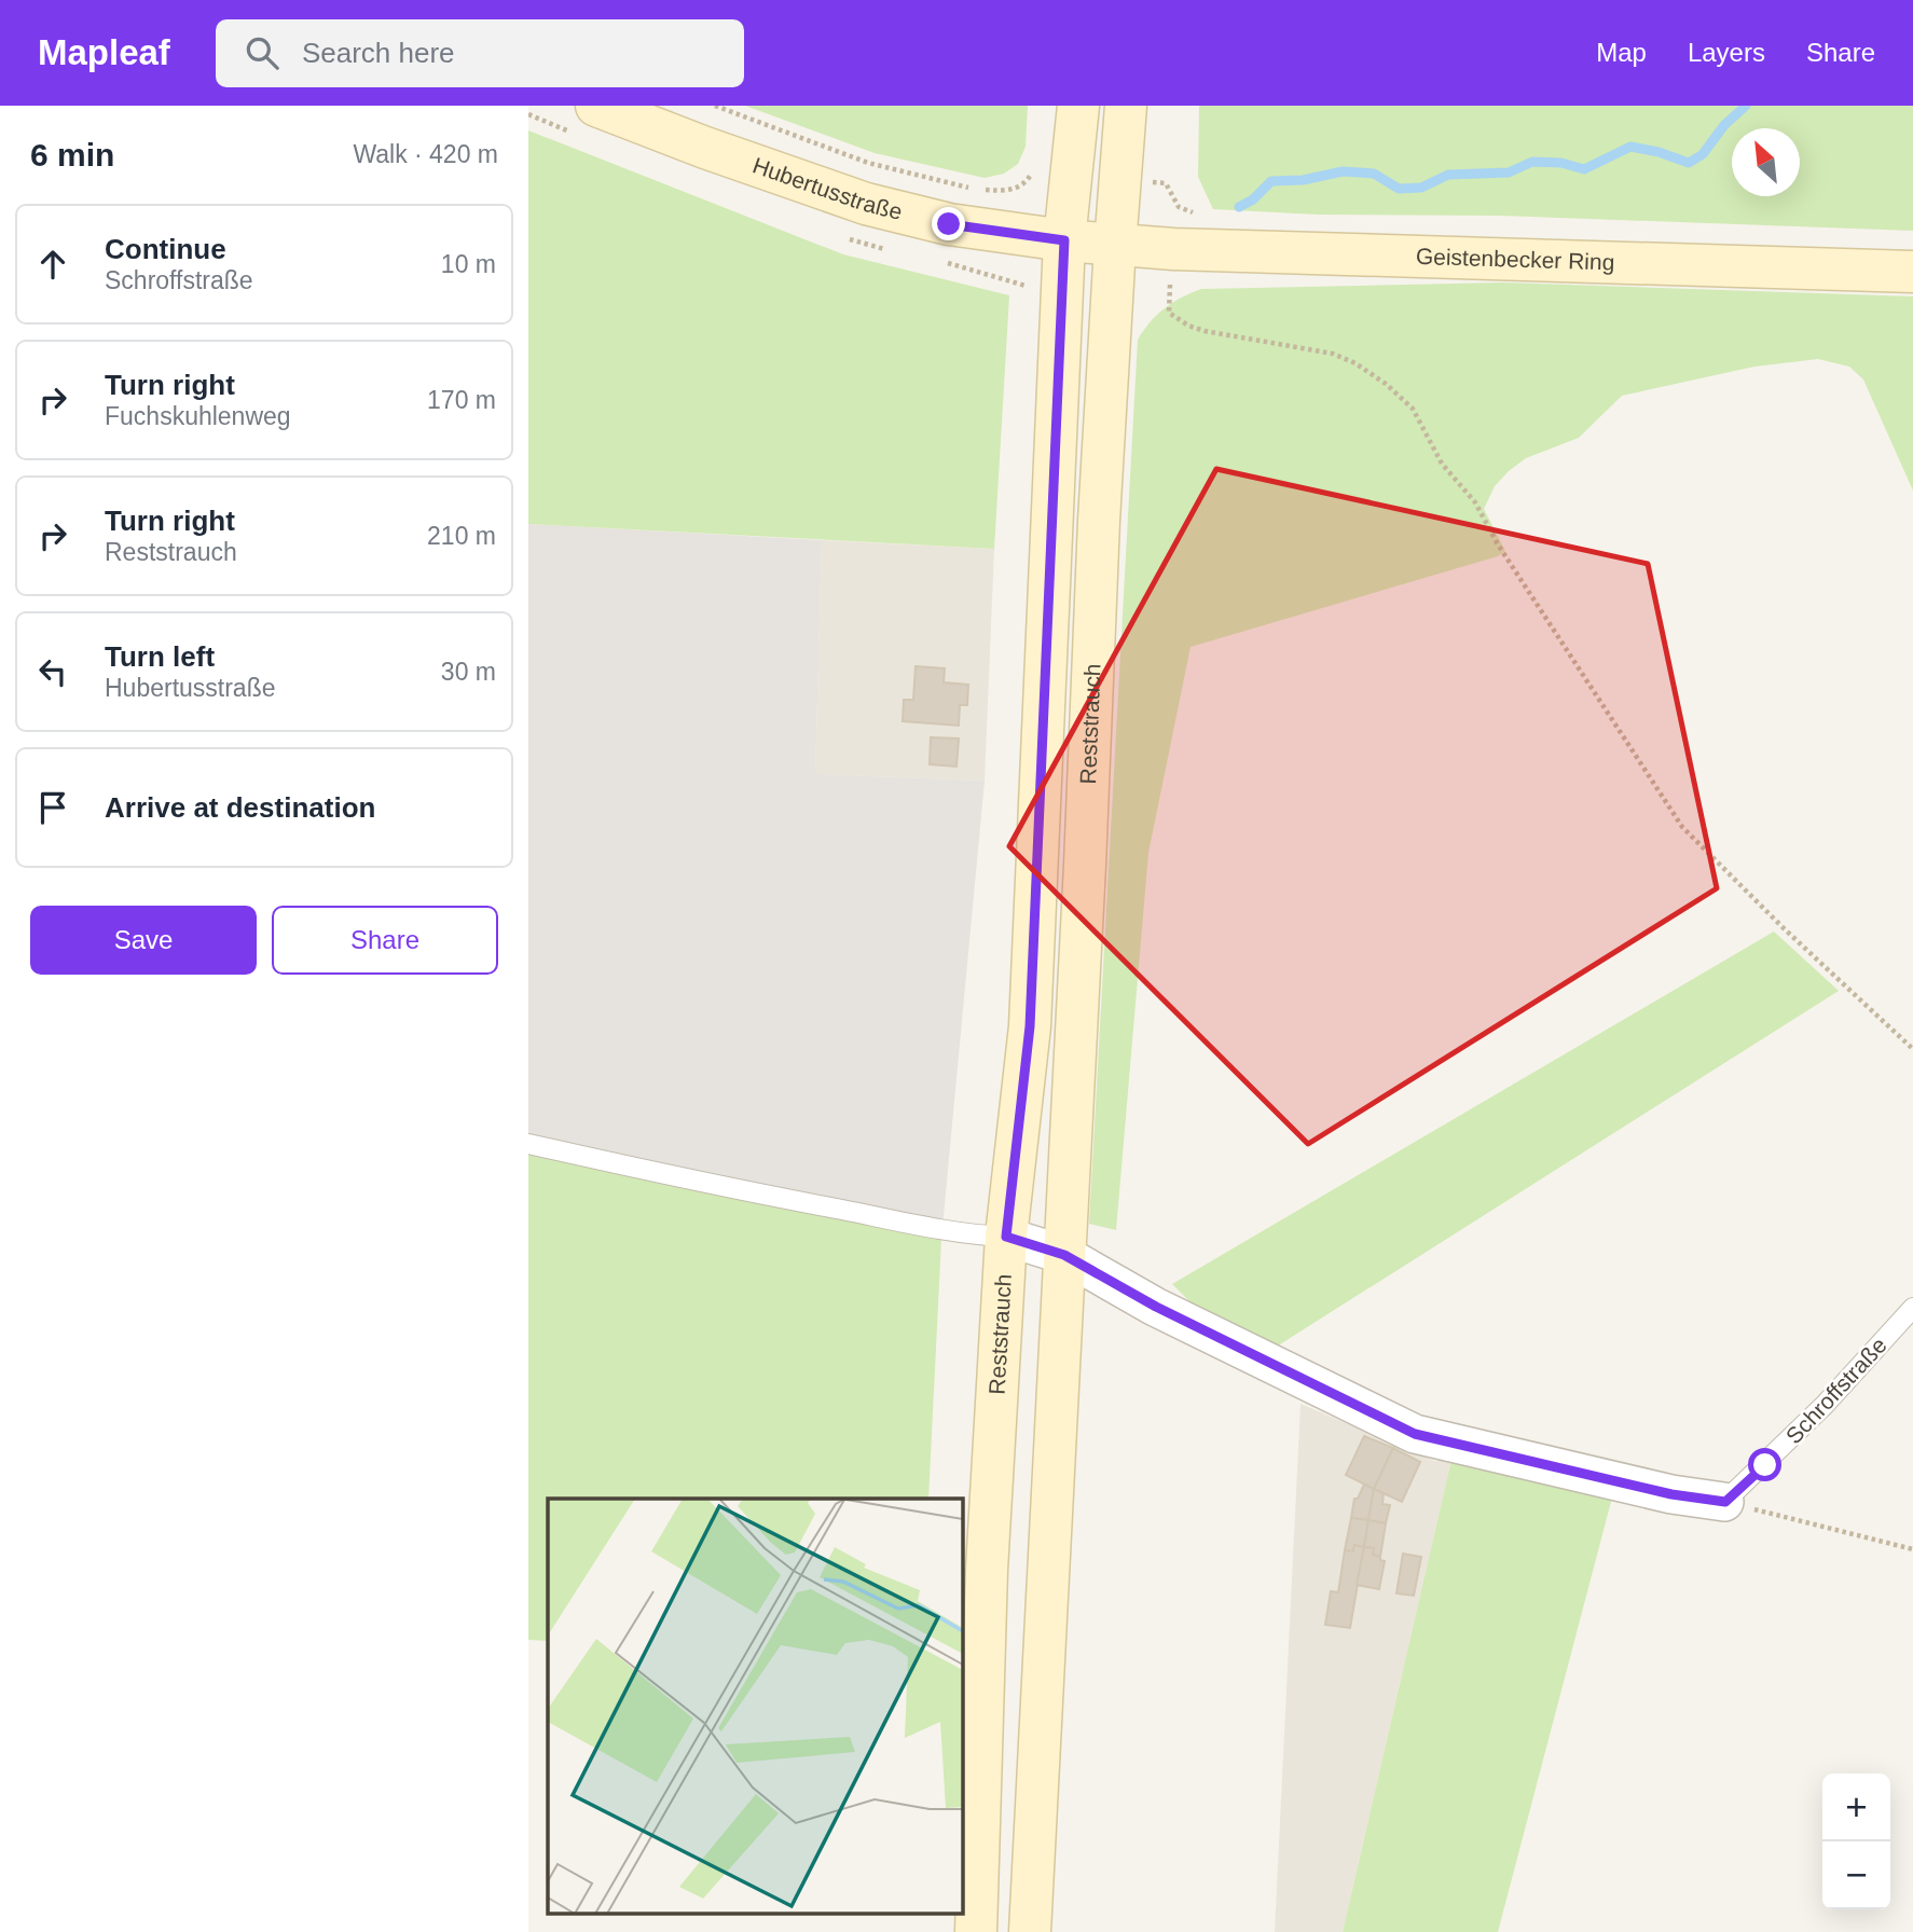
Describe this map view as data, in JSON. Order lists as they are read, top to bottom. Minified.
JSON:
{"streets":{"main road":["Hubertusstraße","Geistenbecker Ring","Reststrauch"],"lane":["Schroffstraße"]},"crossings":[["Hubertusstraße","Geistenbecker Ring"],["Hubertusstraße","Reststrauch"],["Geistenbecker Ring","Reststrauch"]],"north":"top left","page":{"header":"Mapleaf","search":"Search here","nav":["Map","Layers","Share"],"heading":["6 min","Walk · 420 m"],"list":[["Continue","Schroffstraße","10 m"],["Turn right","Fuchskuhlenweg","170 m"],["Turn right","Reststrauch","210 m"],["Turn left","Hubertusstraße","30 m"],"Arrive at destination"],"buttons":["Save","Share"],"map_buttons":["+","−"]}}
